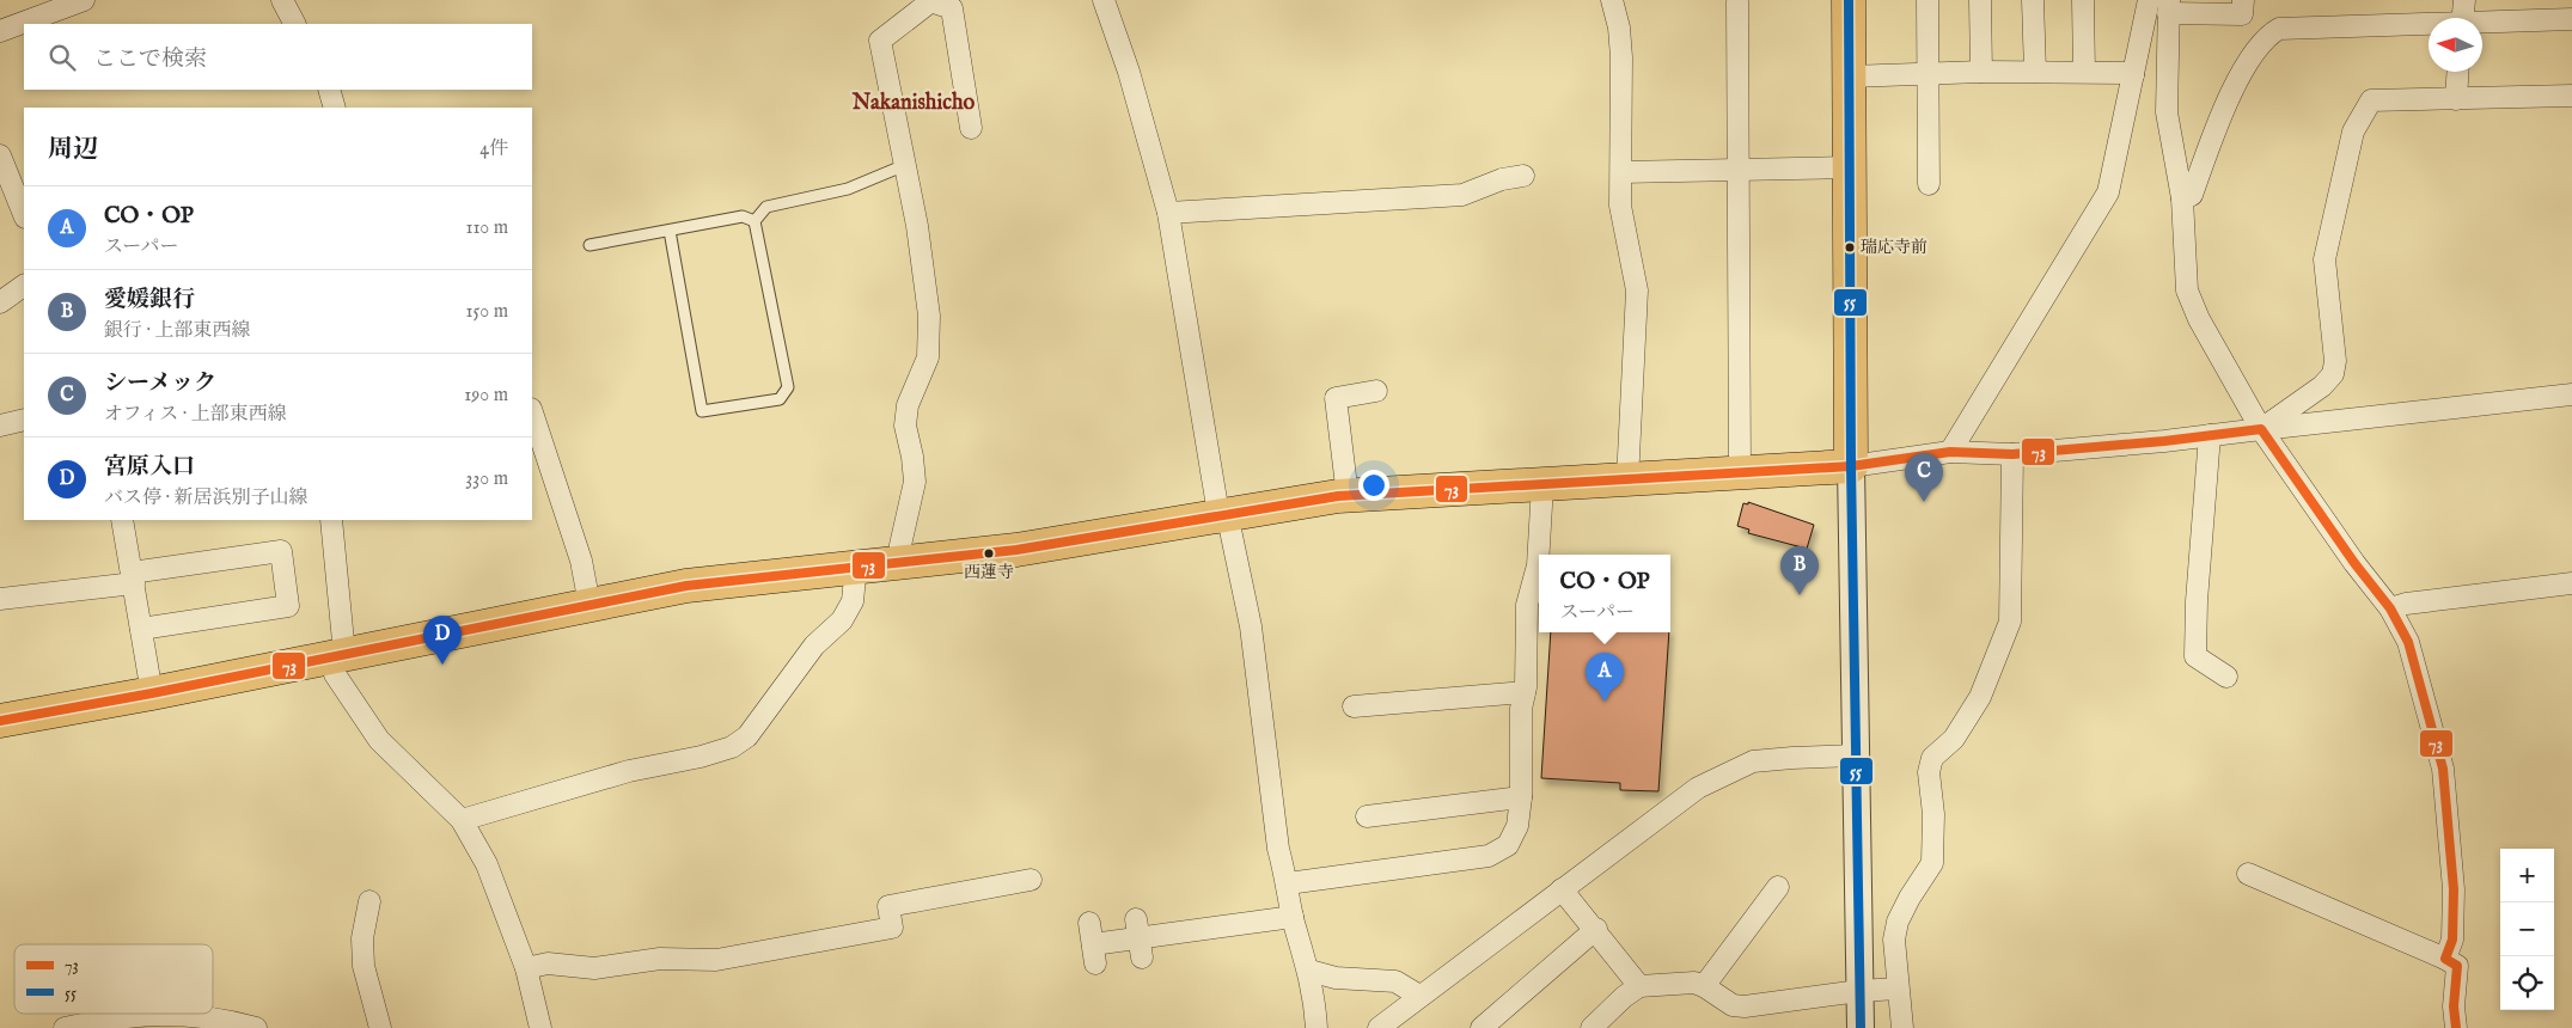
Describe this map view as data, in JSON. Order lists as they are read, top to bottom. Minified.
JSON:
{"districts":["Nakanishicho"],"places":["瑞応寺前","西蓮寺"],"lines":["transit line 55","transit line 73"],"legend":["73","55"],"north":"left","page":{"search":"ここで検索","heading":["周辺","4件"],"list":[{"mark":"A","name":"CO・OP","note":"スーパー","value":"110 m"},{"mark":"B","name":"愛媛銀行","note":"銀行 · 上部東西線","value":"150 m"},{"mark":"C","name":"シーメック","note":"オフィス · 上部東西線","value":"190 m"},{"mark":"D","name":"宮原入口","note":"バス停 · 新居浜別子山線","value":"330 m"}],"pins":["C","B","D","A"],"popup":["CO・OP","スーパー"],"map_buttons":["+","−"]}}
